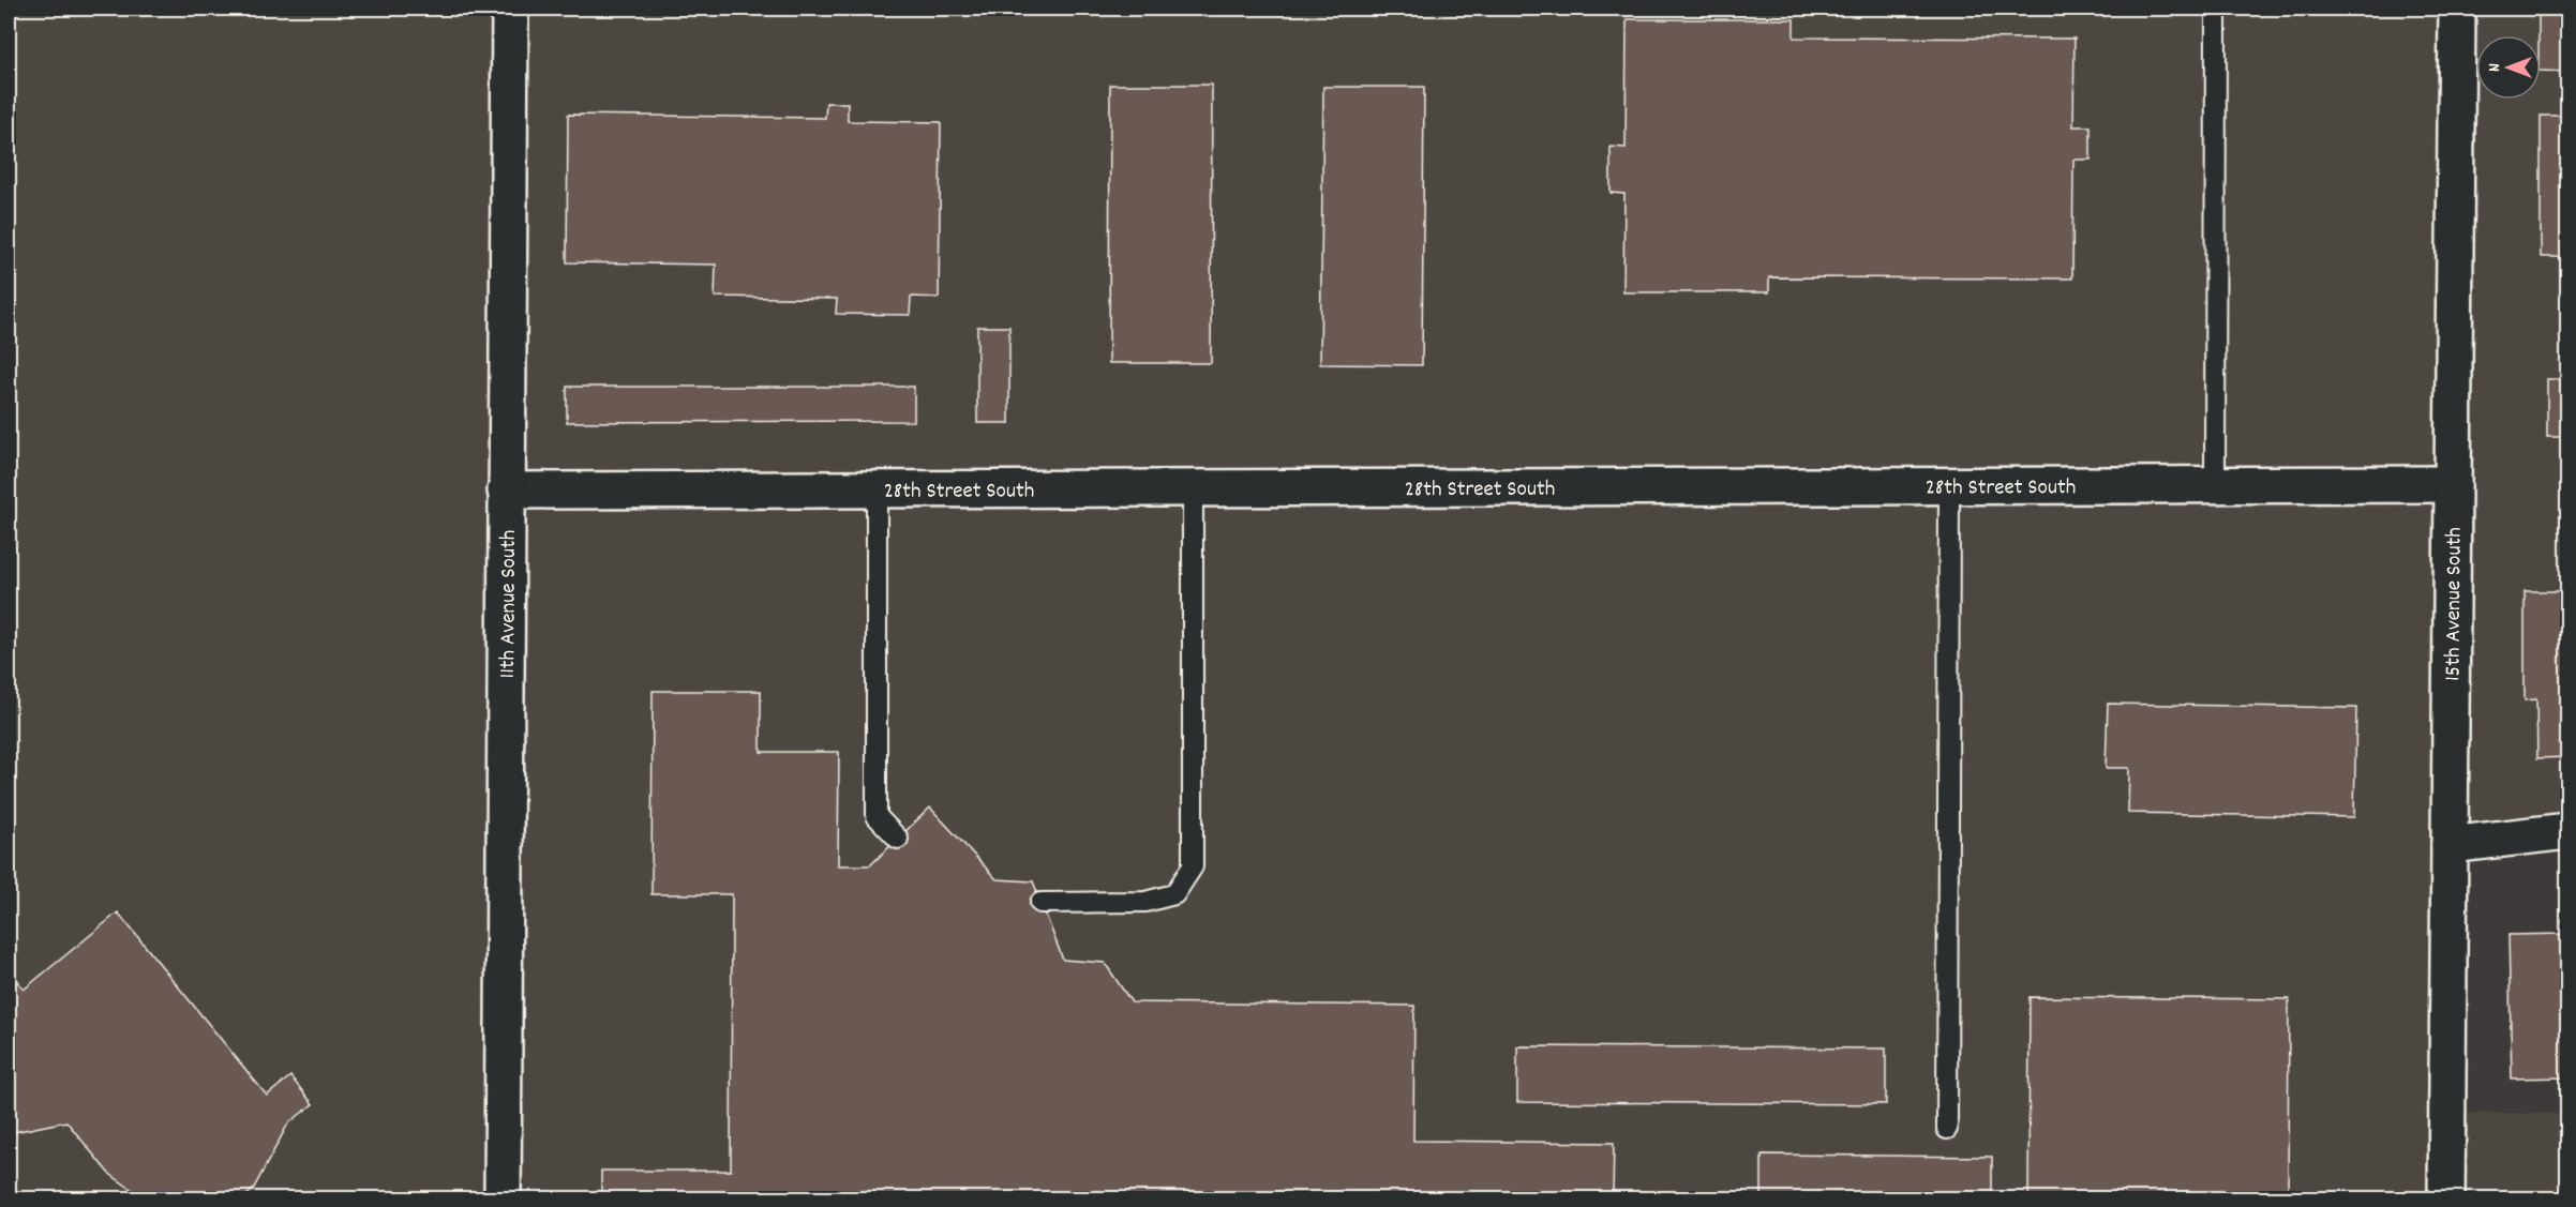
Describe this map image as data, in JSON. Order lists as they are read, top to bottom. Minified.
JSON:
{"streets":{"street":["28th Street South","11th Avenue South","15th Avenue South"]},"crossings":[["28th Street South","11th Avenue South"],["28th Street South","15th Avenue South"]],"north":"left"}
